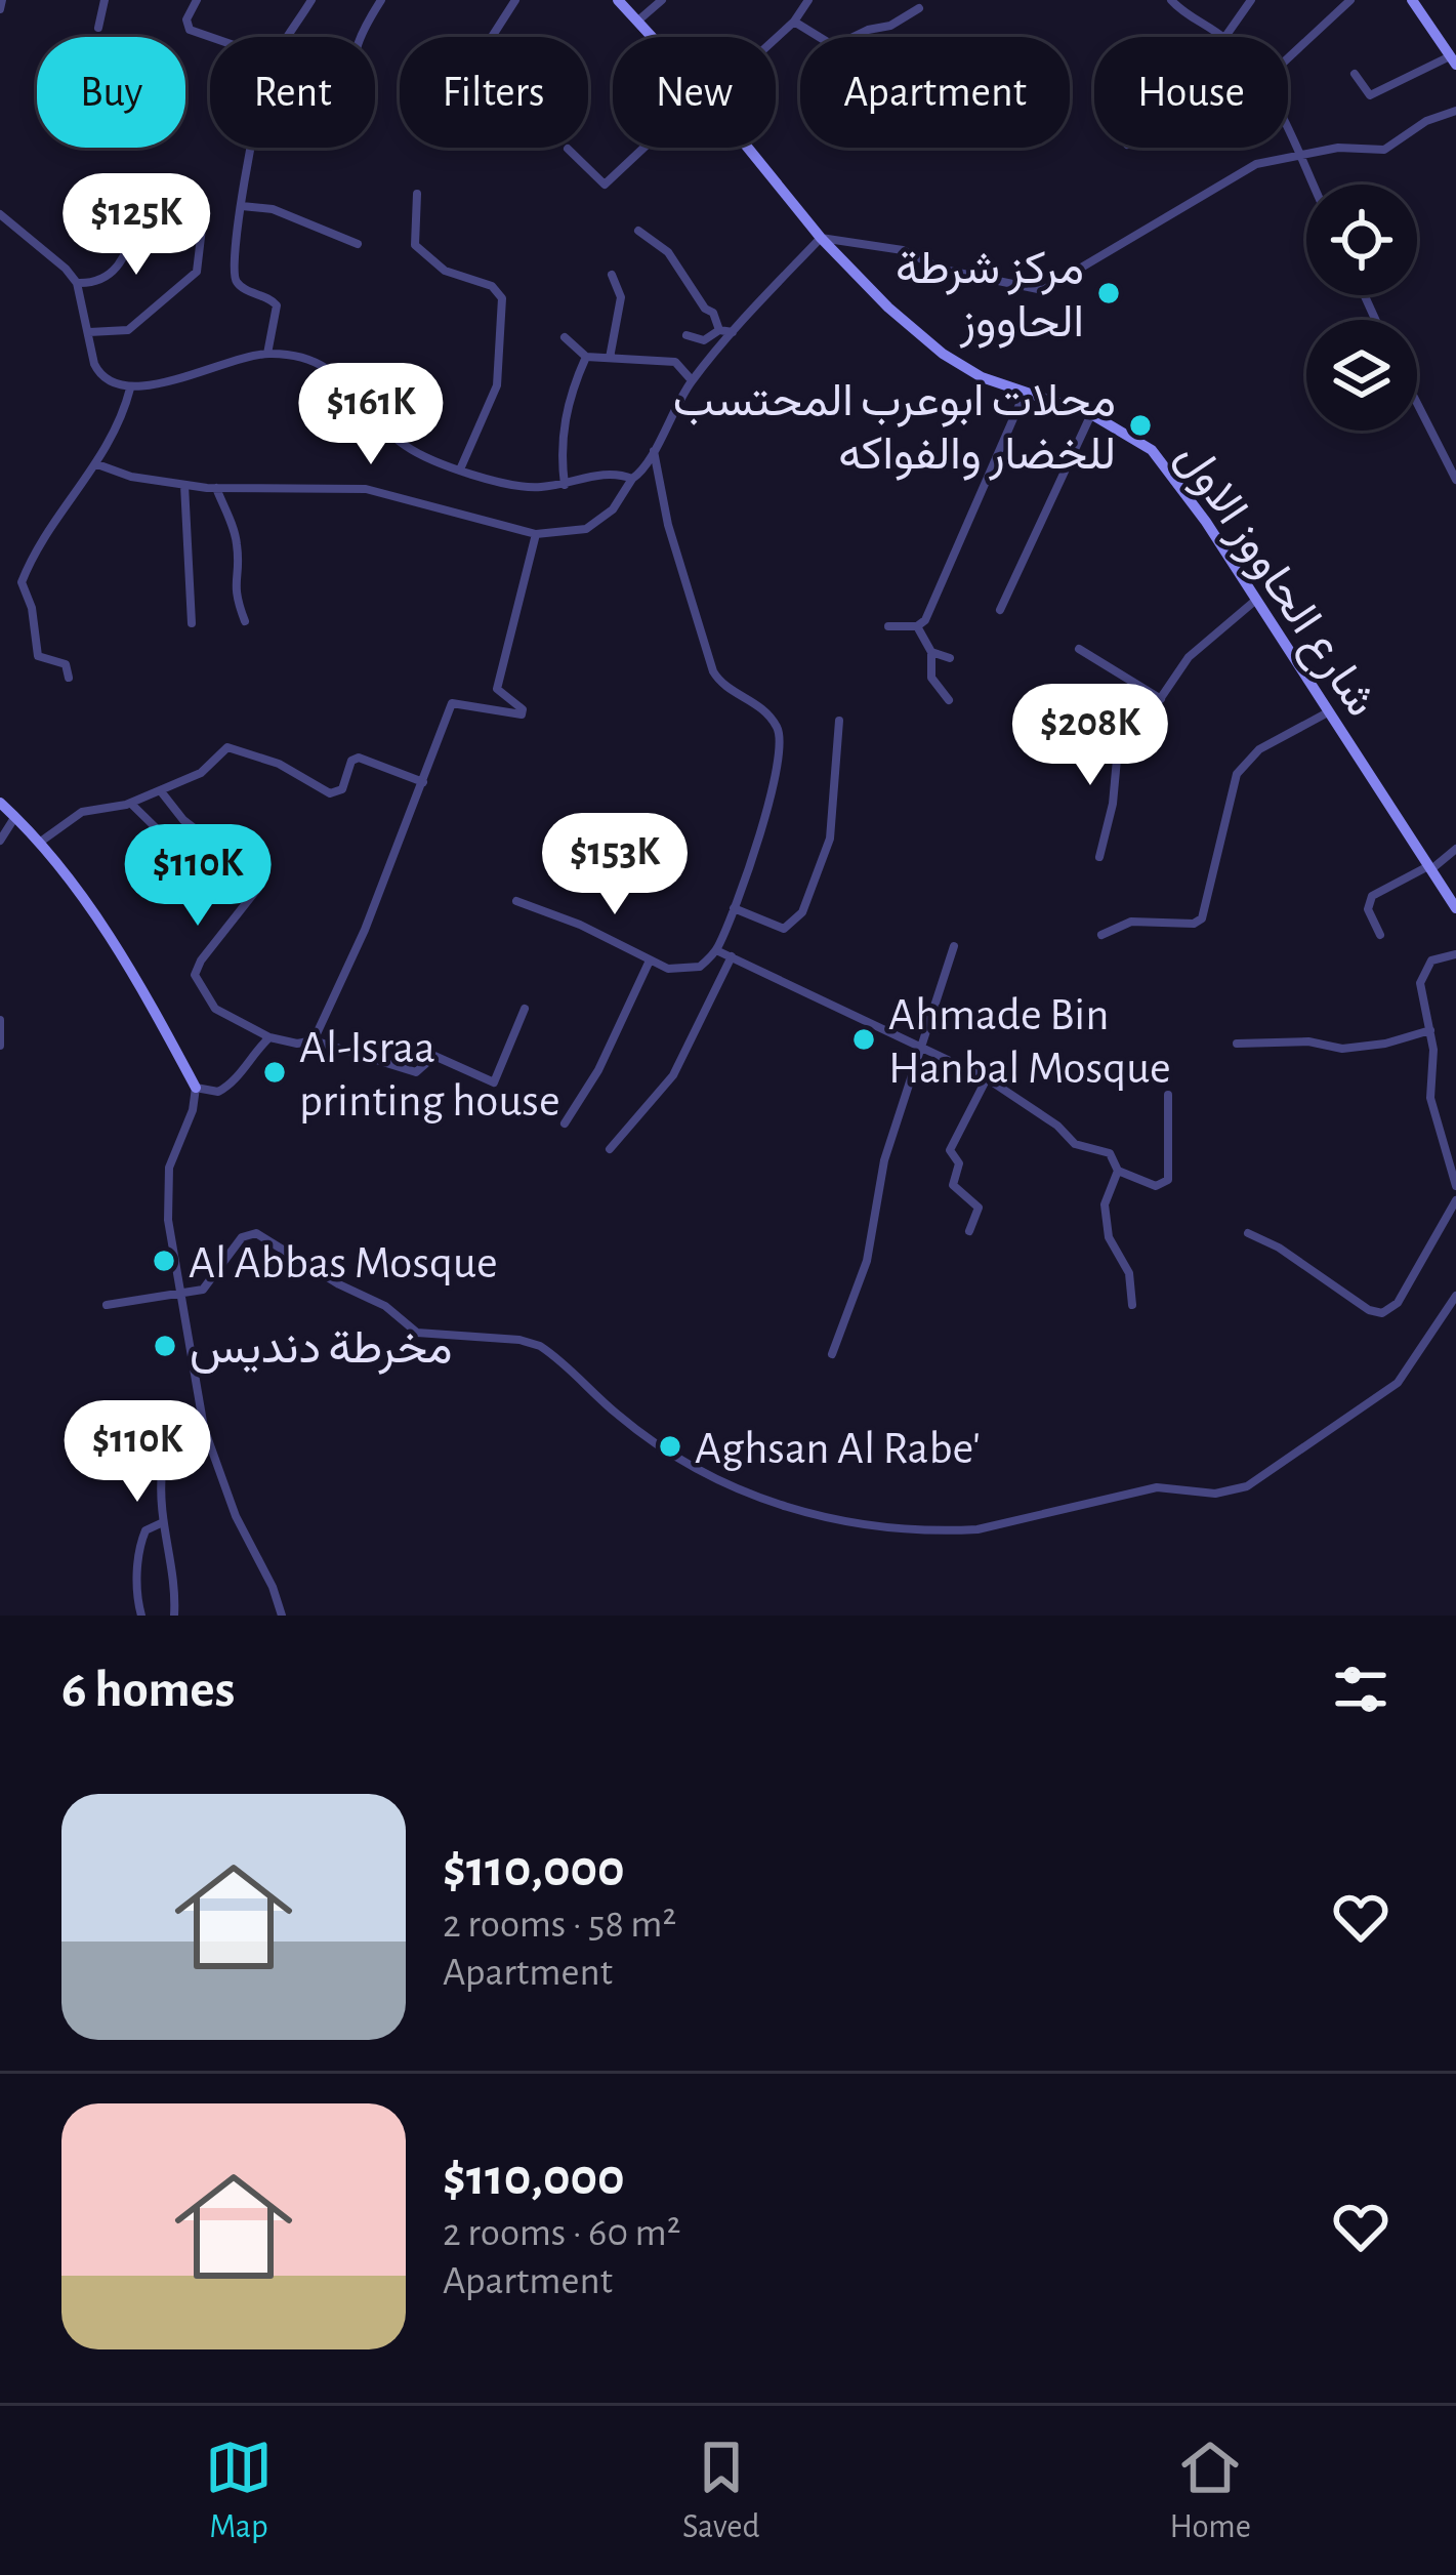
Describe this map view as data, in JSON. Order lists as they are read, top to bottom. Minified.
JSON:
{"streets":{"main road":["شارع الحاووز الاول"]},"places":["مركز شرطة الحاووز","محلات ابوعرب المحتسب للخضار والفواكه","Ahmade Bin Hanbal Mosque","Al-Israa printing house","Al Abbas Mosque","مخرطة دنديس","Aghsan Al Rabe'"],"page":{"chip":["Buy","Rent","Filters","New","Apartment","House"],"price":["$125K","$161K","$208K","$153K","$110K","$110K"],"heading":"6 homes","list":[{"name":"$110,000","note":"2 rooms · 58 m² · Apartment"},{"name":"$110,000","note":"2 rooms · 60 m² · Apartment"}],"tabs":["Map","Saved","Home"]}}
